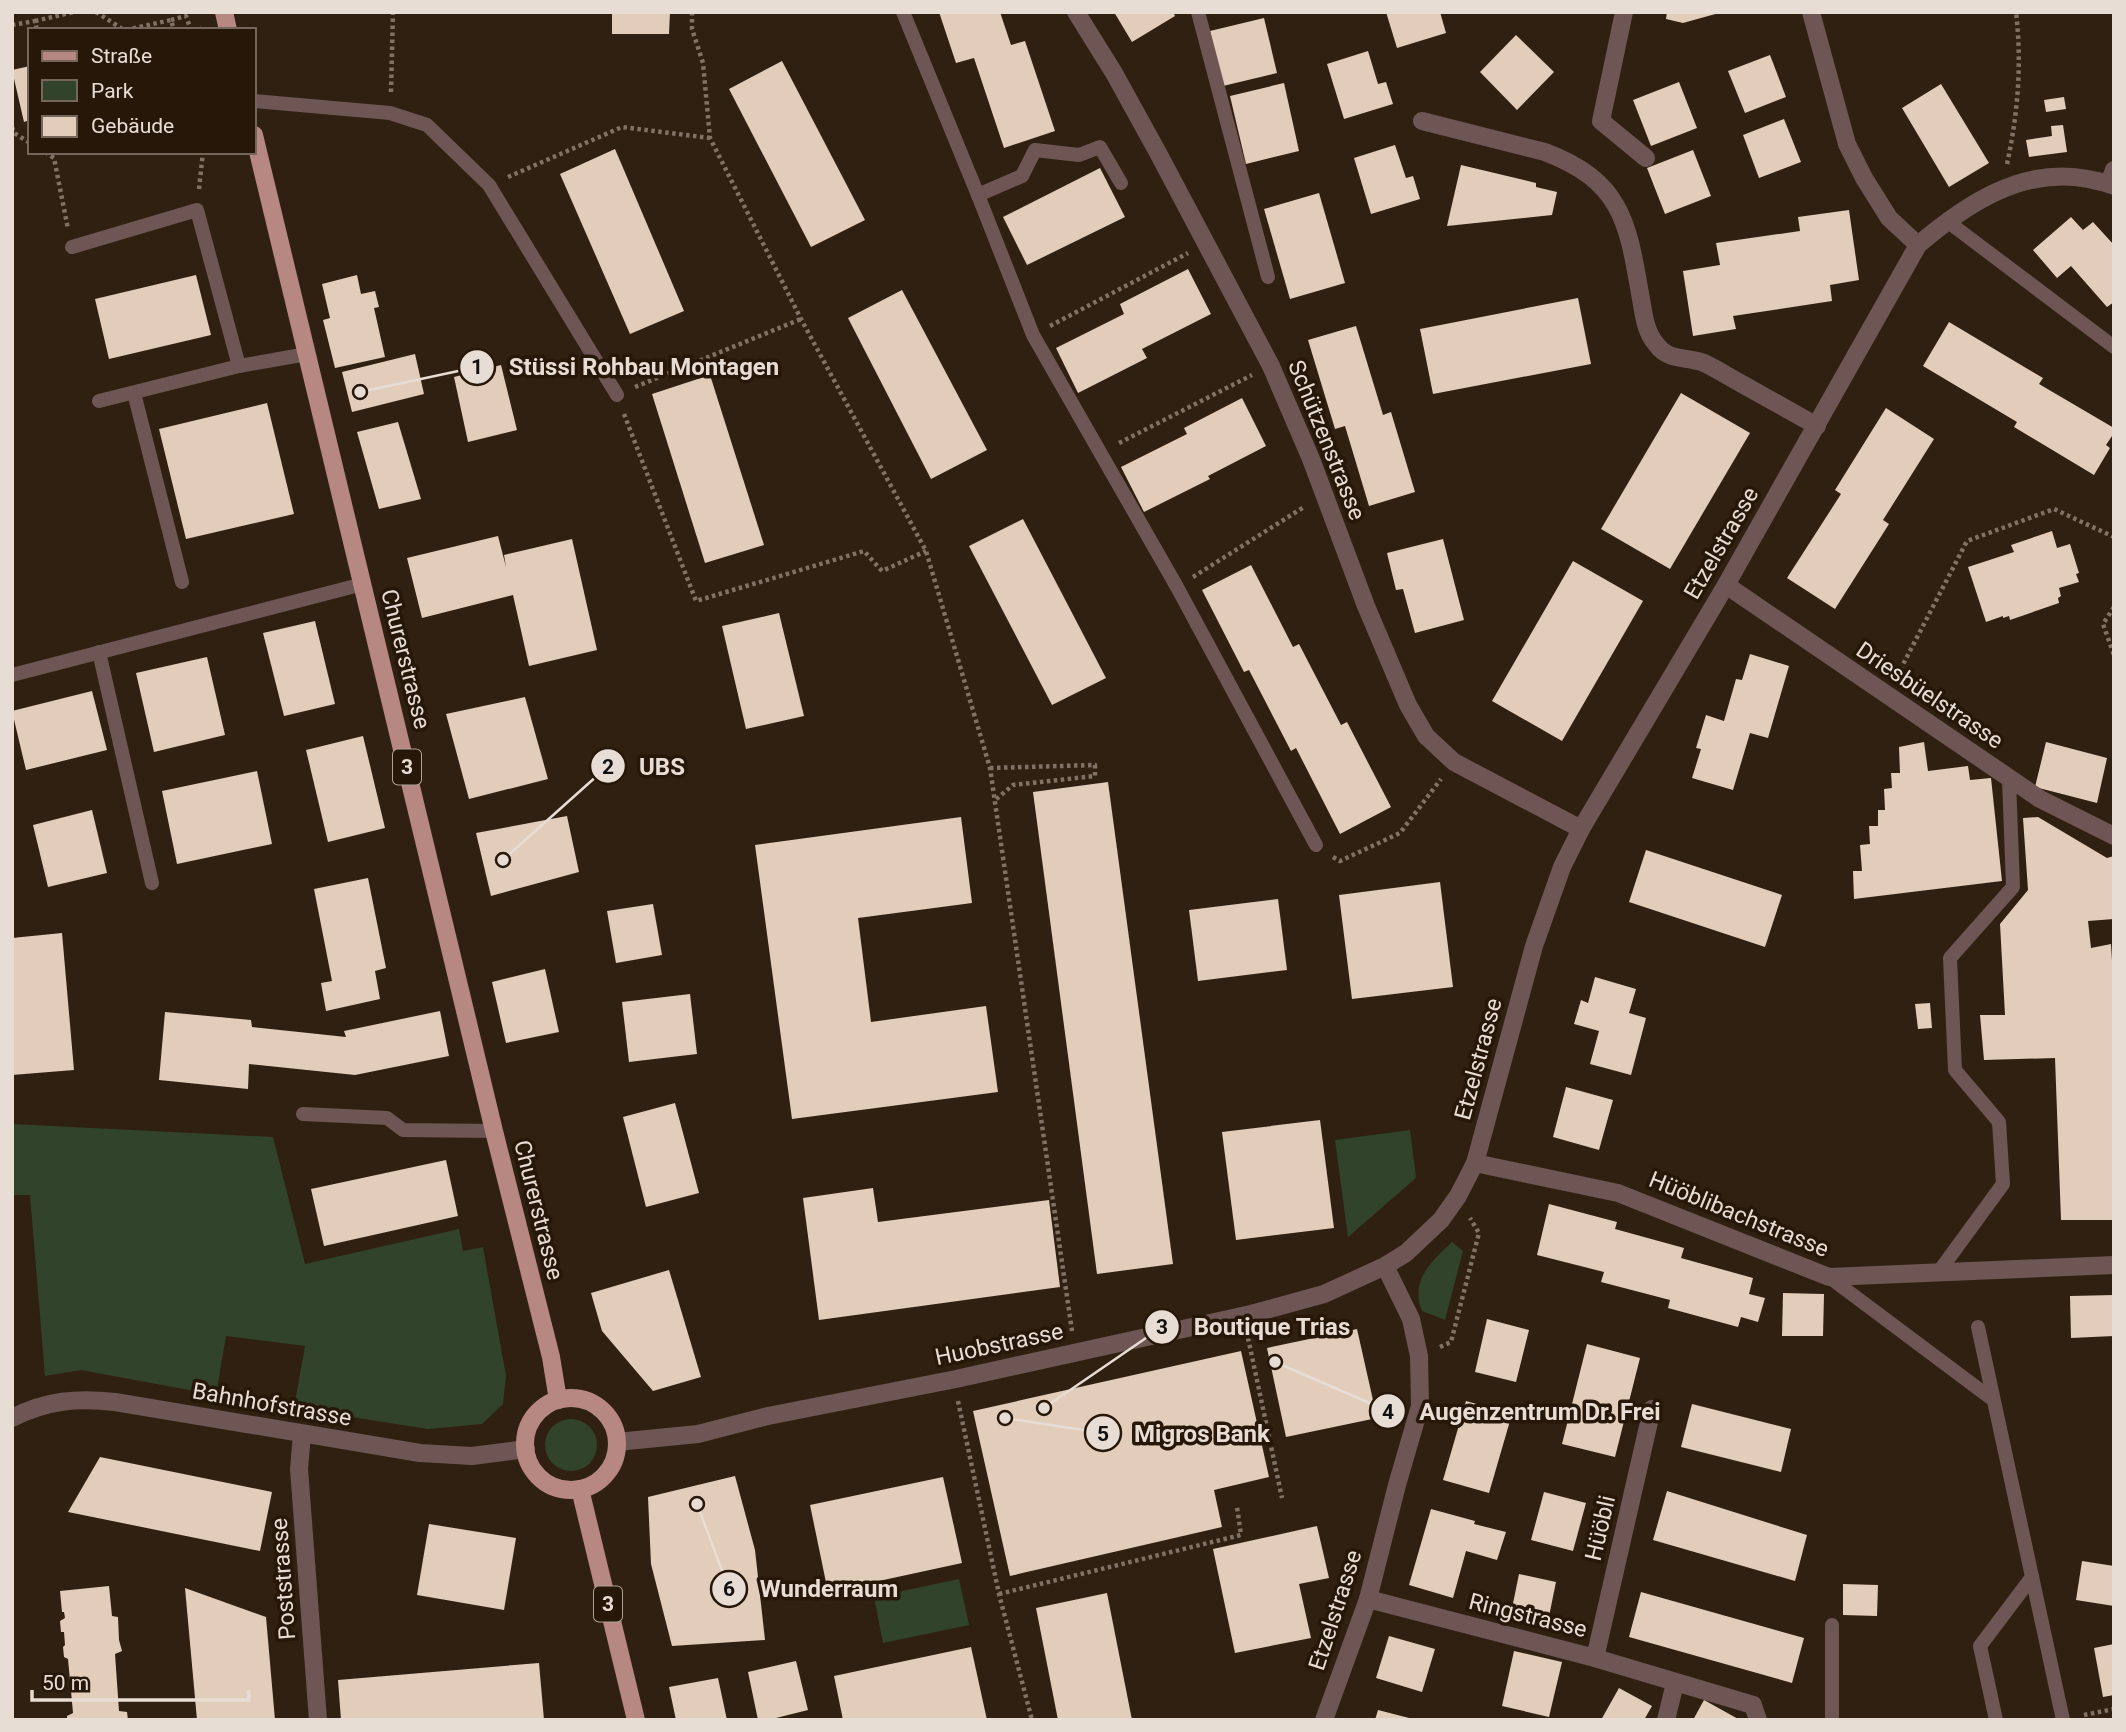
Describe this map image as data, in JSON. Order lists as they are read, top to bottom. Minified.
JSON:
{"streets":{"main road":["Churerstrasse","3"],"street":["Schützenstrasse","Etzelstrasse","Driesbüelstrasse","Hüöblibachstrasse","Huobstrasse","Bahnhofstrasse","Hüöbli","Poststrasse","Ringstrasse"]},"crossings":[["Schützenstrasse","Etzelstrasse"],["Etzelstrasse","Driesbüelstrasse"],["Etzelstrasse","Hüöblibachstrasse"],["Etzelstrasse","Huobstrasse"],["Etzelstrasse","Ringstrasse"],["Churerstrasse","3"],["Churerstrasse","Huobstrasse"],["Churerstrasse","Bahnhofstrasse"],["3","Huobstrasse"],["3","Bahnhofstrasse"],["Huobstrasse","Bahnhofstrasse"],["Bahnhofstrasse","Poststrasse"],["Hüöbli","Ringstrasse"]],"places":["Stüssi Rohbau Montagen","UBS","Augenzentrum Dr. Frei","Boutique Trias","Migros Bank","Wunderraum"],"legend":["Straße","Park","Gebäude"],"scale_bar":"50 m"}
